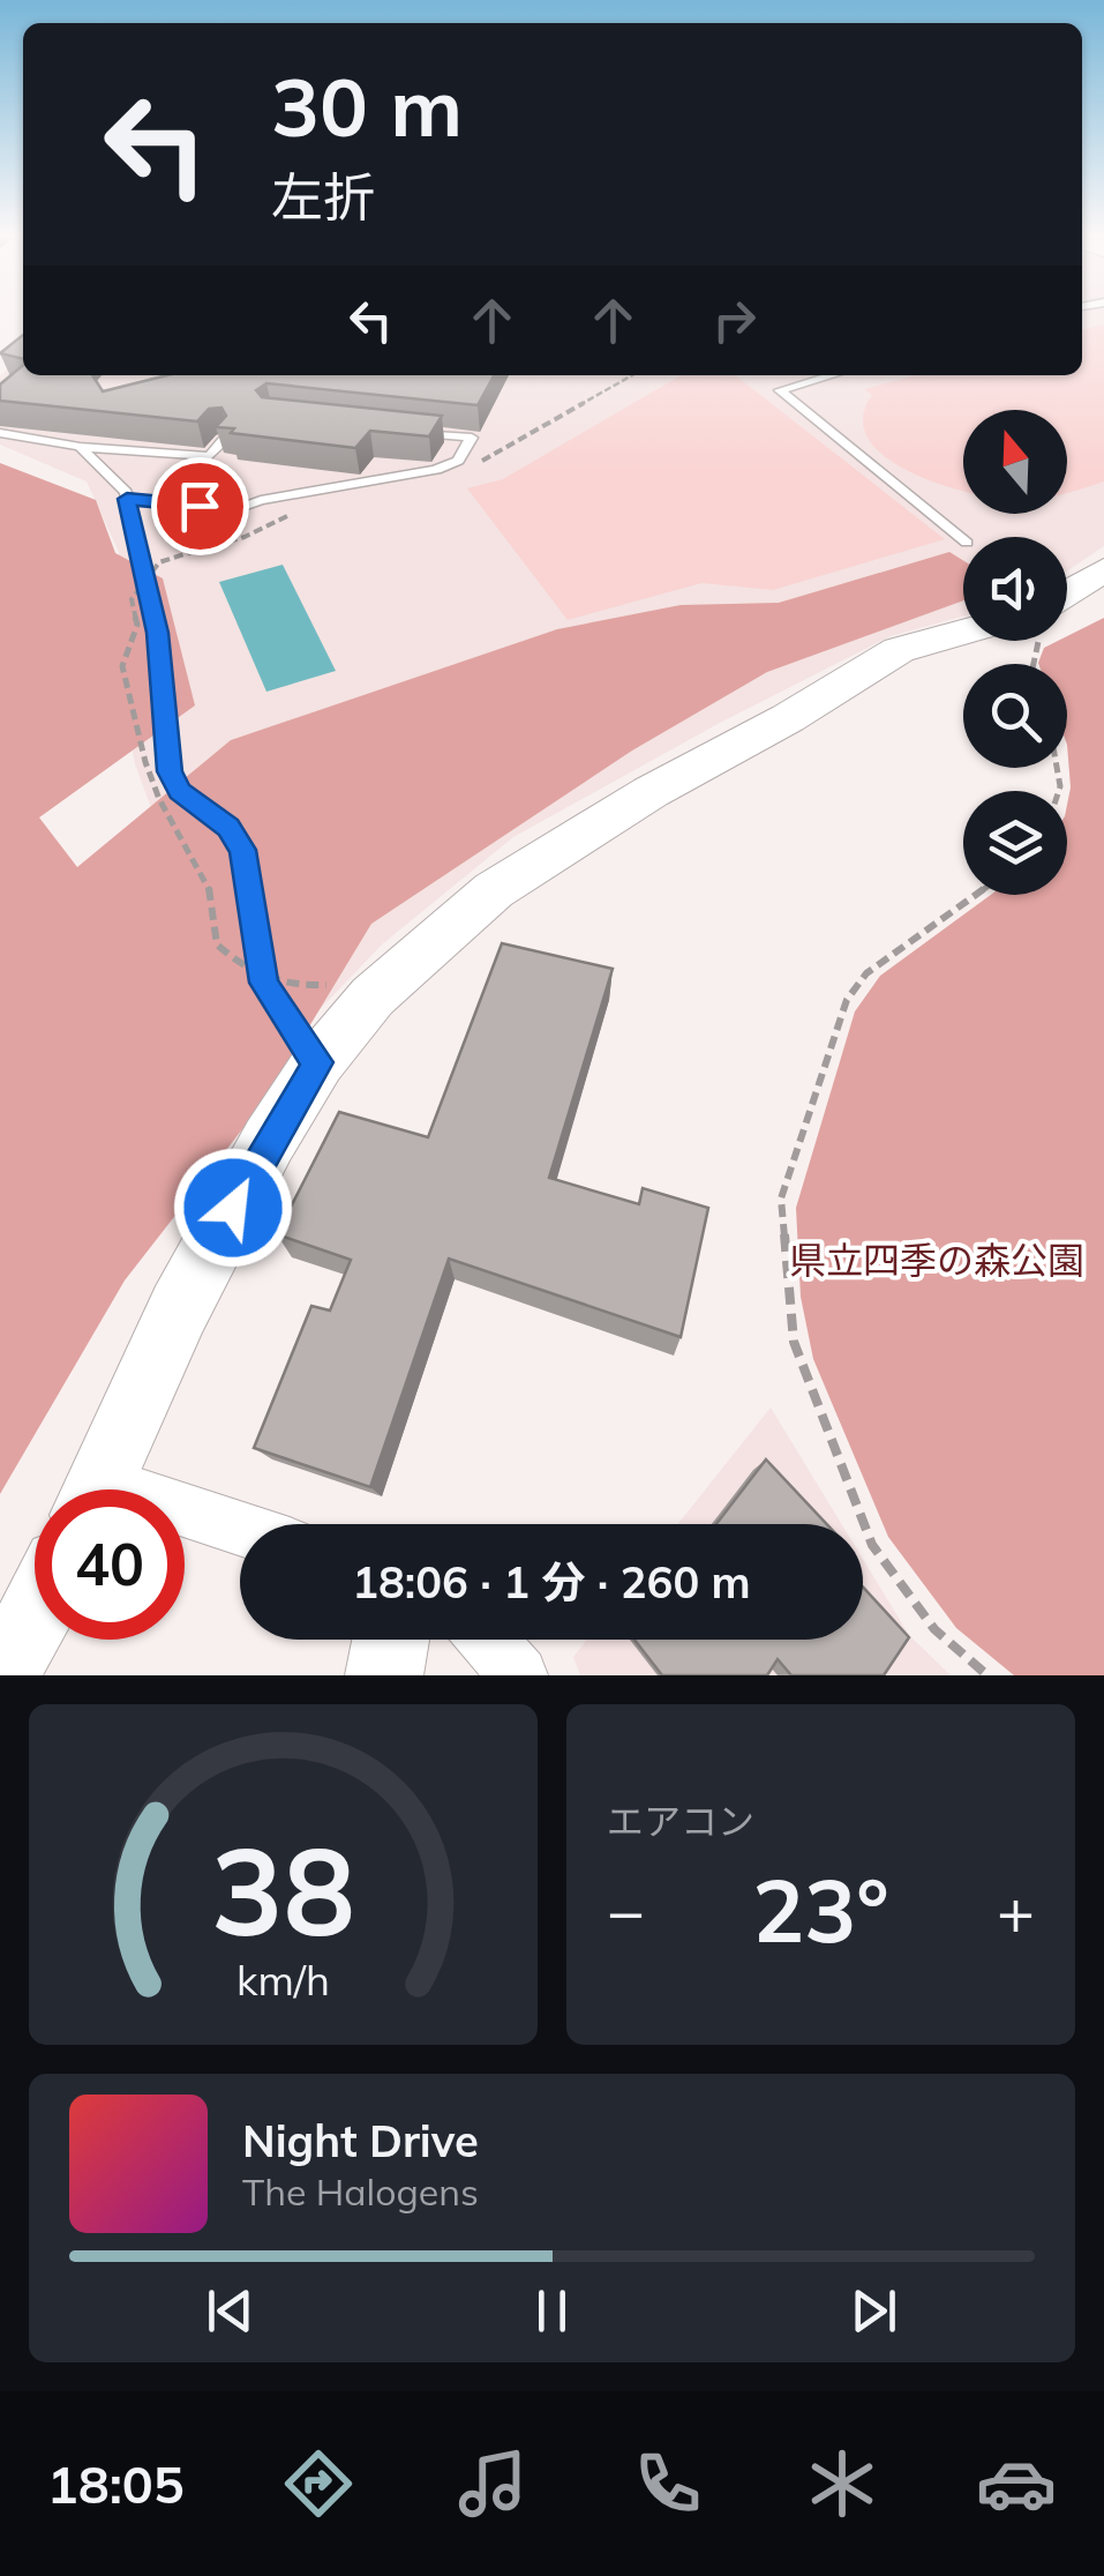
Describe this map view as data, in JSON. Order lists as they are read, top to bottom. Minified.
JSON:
{"parks":["県立四季の森公園"],"north":"top","page":{"turn":["30 m","左折"],"limit":"40","trip":"18:06 · 1 分 · 260 m","tile":"エアコン","heat":["−","23°","+"],"song":["Night Drive","The Halogens"],"tabs":"18:05","gauge":["38","km/h"]}}
